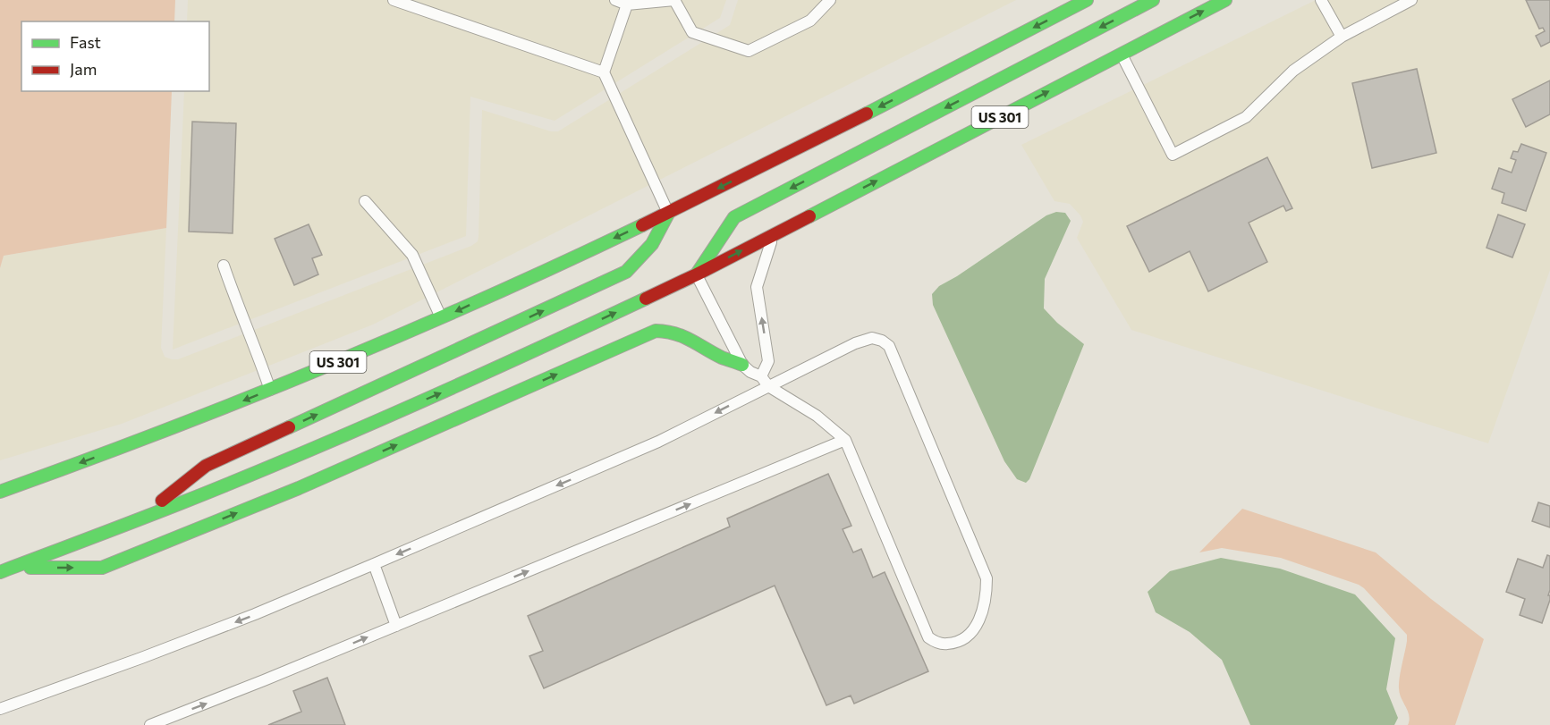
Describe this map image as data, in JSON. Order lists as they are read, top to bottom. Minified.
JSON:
{"streets":{"main road":["US 301"]},"legend":["Fast","Jam"]}
